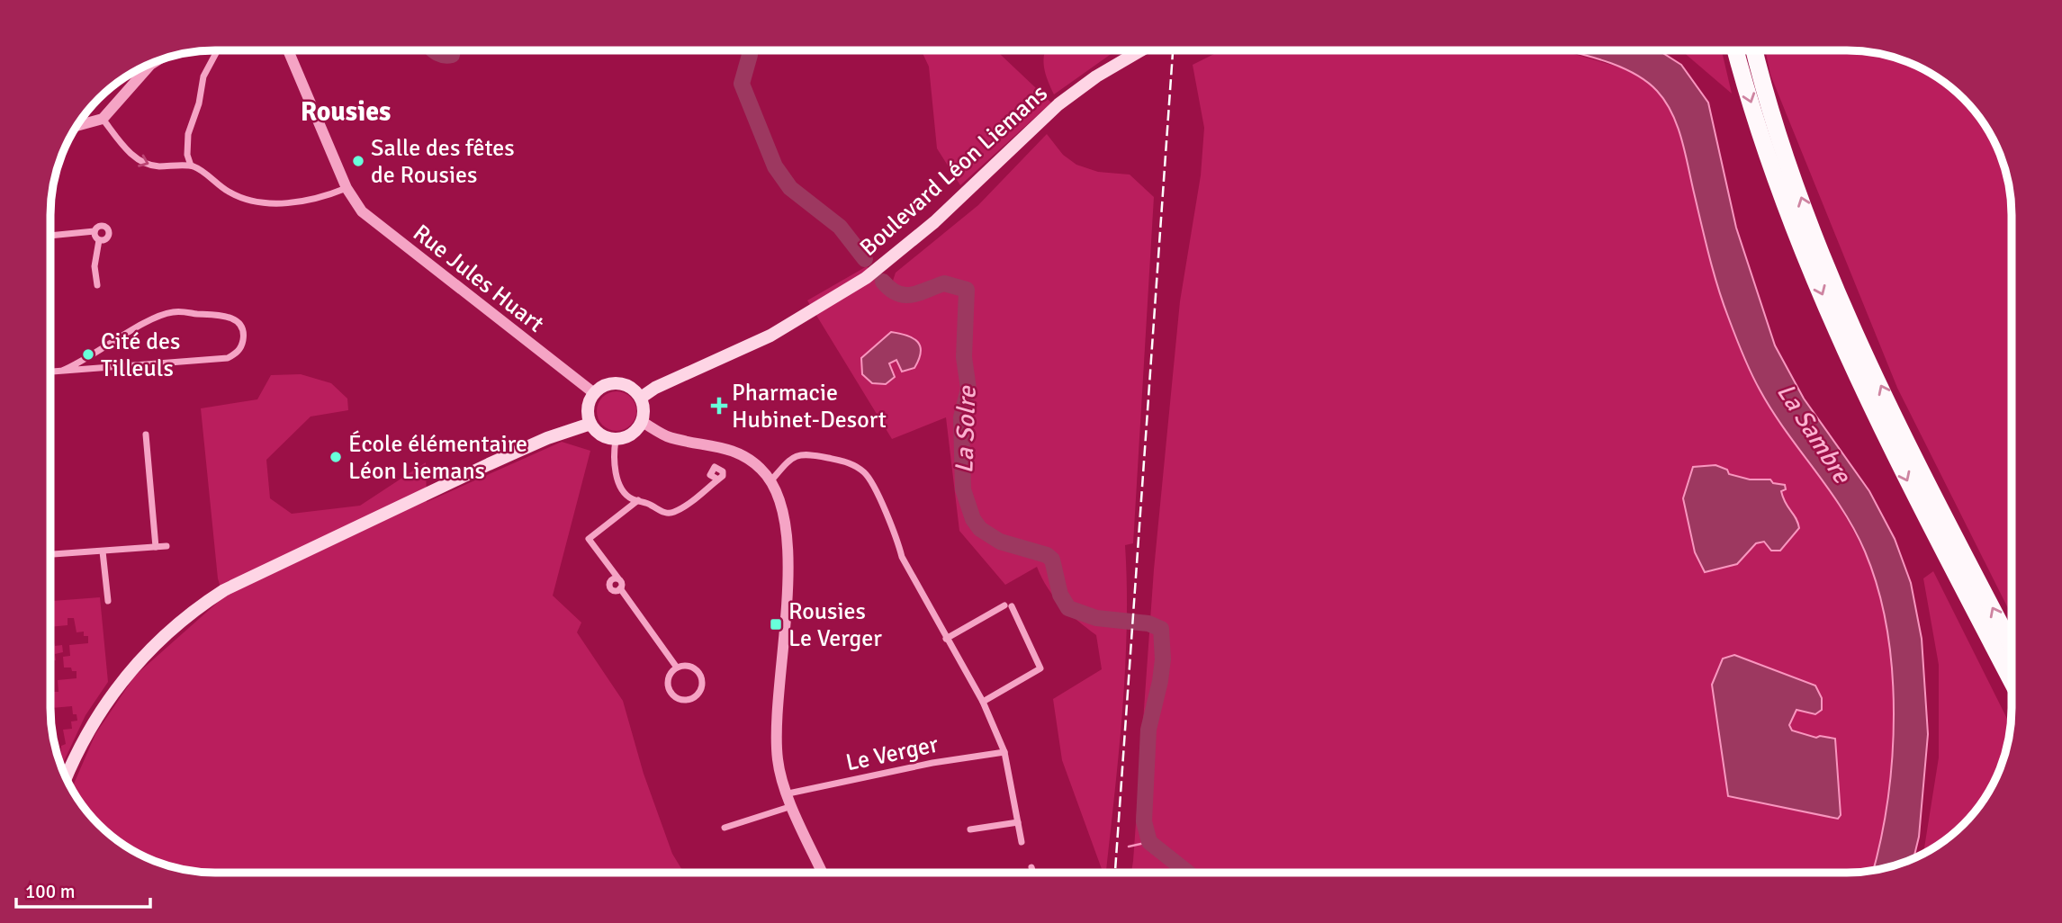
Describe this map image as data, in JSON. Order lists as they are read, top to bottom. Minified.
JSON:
{"streets":{"main road":["Boulevard Léon Liemans"],"street":["Rue Jules Huart","Le Verger"]},"crossings":[["Boulevard Léon Liemans","Rue Jules Huart"]],"districts":["Rousies"],"water":["La Solre","La Sambre"],"places":{"other":["Salle des fêtes de Rousies","Cité des Tilleuls","École élémentaire Léon Liemans"],"health":["Pharmacie Hubinet-Desort"],"transit":["Rousies Le Verger"]},"scale_bar":"100 m"}
